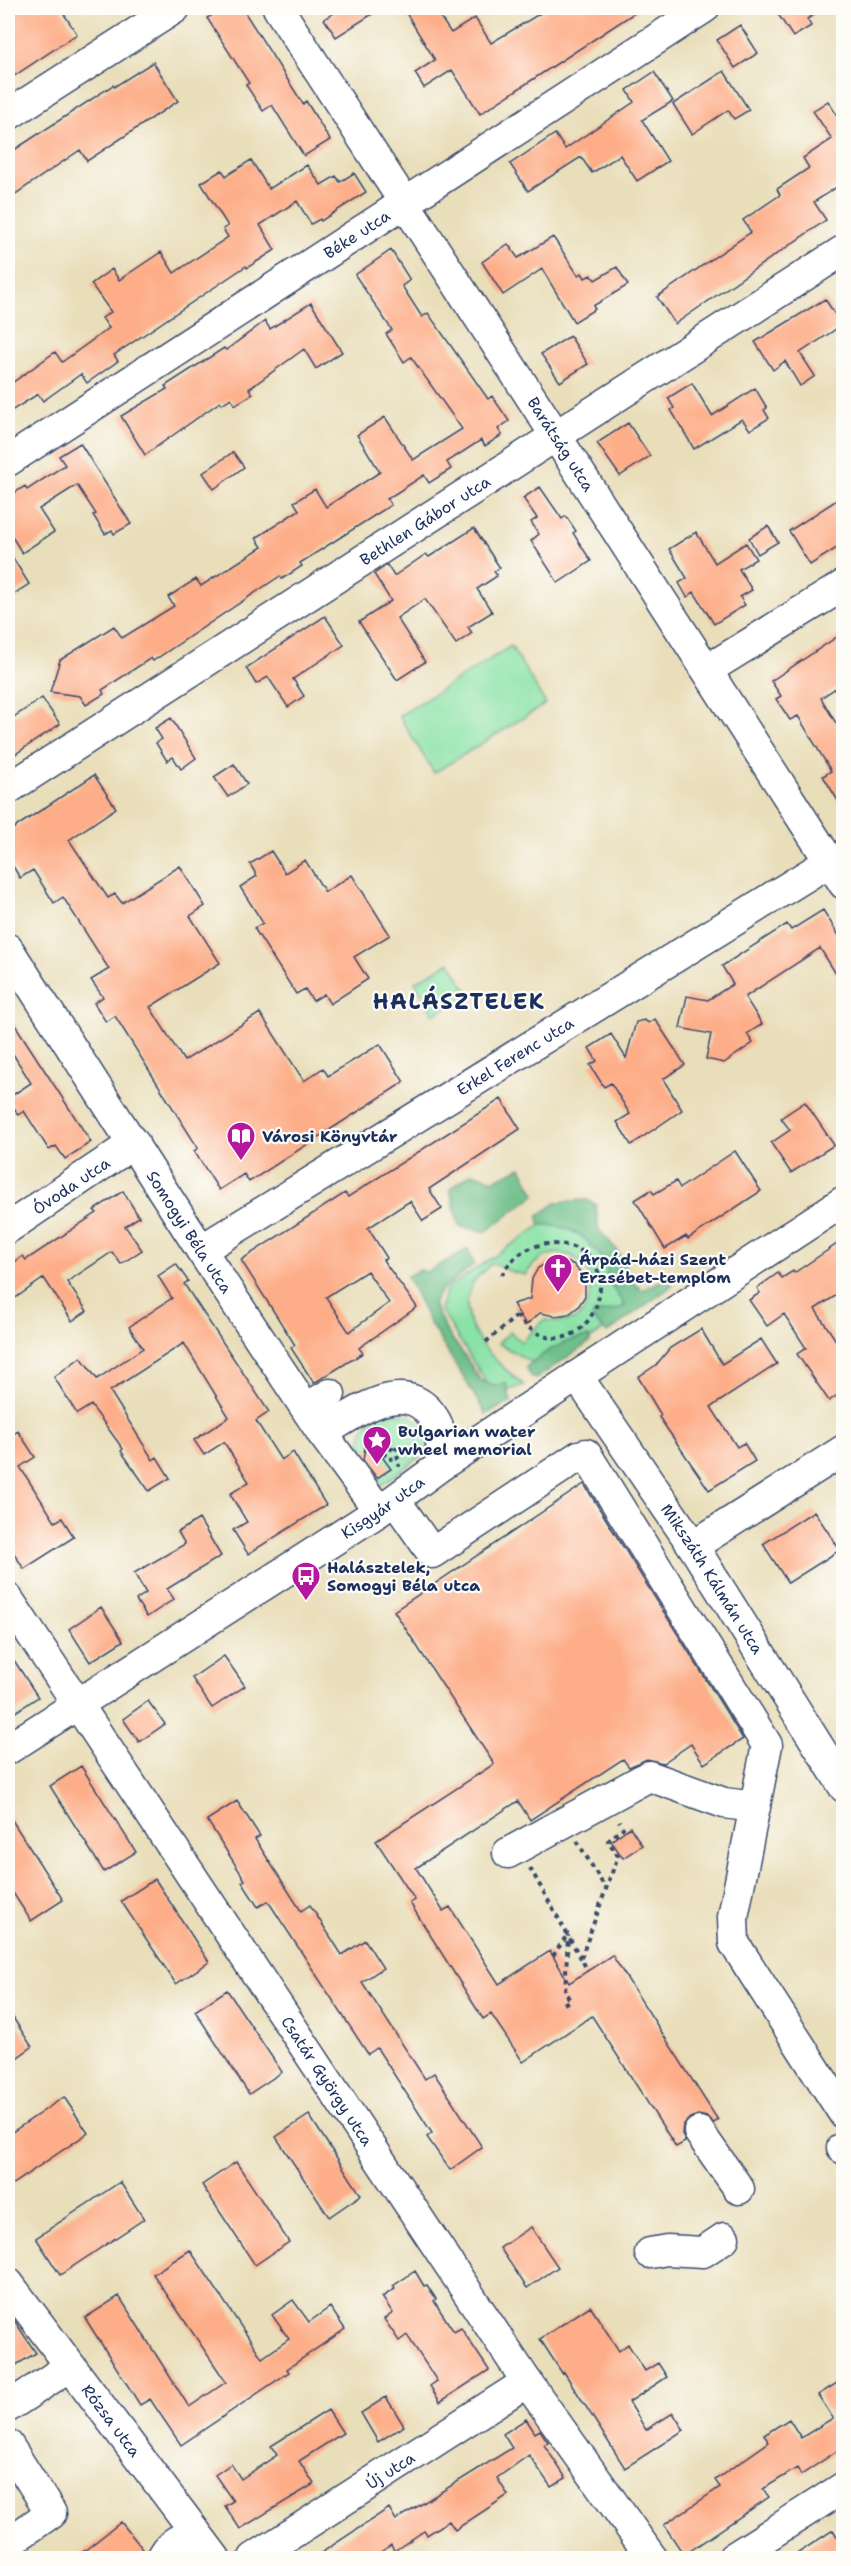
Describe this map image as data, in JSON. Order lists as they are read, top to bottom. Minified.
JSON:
{"streets":{"street":["Béke utca","Barátság utca","Bethlen Gábor utca","Erkel Ferenc utca","Óvoda utca","Somogyi Béla utca","Kisgyár utca","Mikszáth Kálmán utca","Csatár György utca","Rózsa utca","Új utca"]},"crossings":[["Béke utca","Barátság utca"],["Barátság utca","Bethlen Gábor utca"],["Barátság utca","Erkel Ferenc utca"],["Erkel Ferenc utca","Somogyi Béla utca"],["Óvoda utca","Somogyi Béla utca"],["Somogyi Béla utca","Kisgyár utca"],["Kisgyár utca","Mikszáth Kálmán utca"],["Kisgyár utca","Csatár György utca"],["Csatár György utca","Új utca"]],"districts":["HALÁSZTELEK"],"places":{"library":["Városi Könyvtár"],"church":["Árpád-házi Szent Erzsébet-templom"],"place":["Bulgarian water wheel memorial"],"bus stop":["Halásztelek, Somogyi Béla utca"]}}
